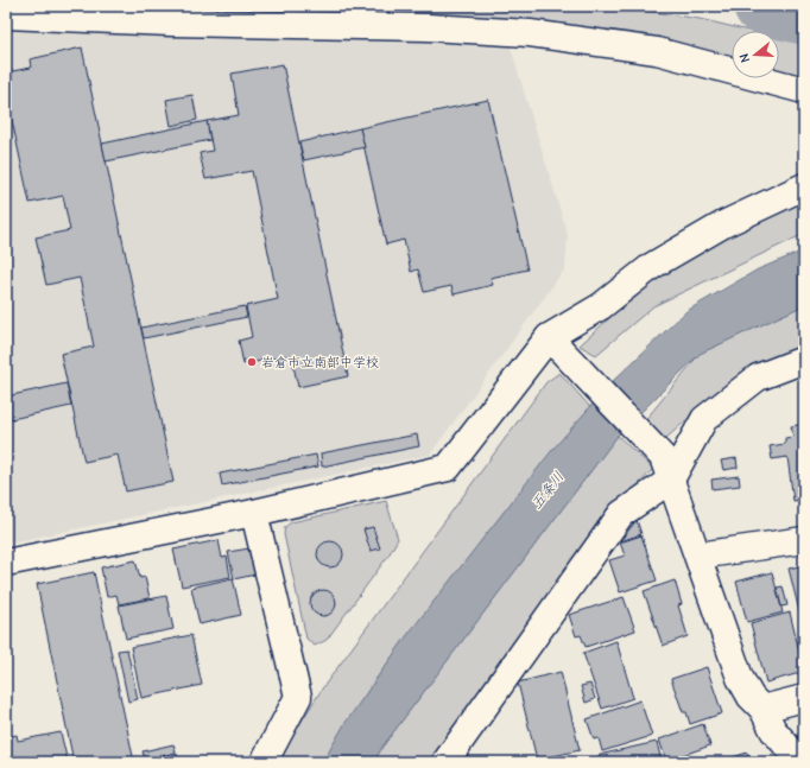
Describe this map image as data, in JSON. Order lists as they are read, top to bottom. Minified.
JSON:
{"water":["五条川"],"places":["岩倉市立南部中学校"],"north":"left"}
